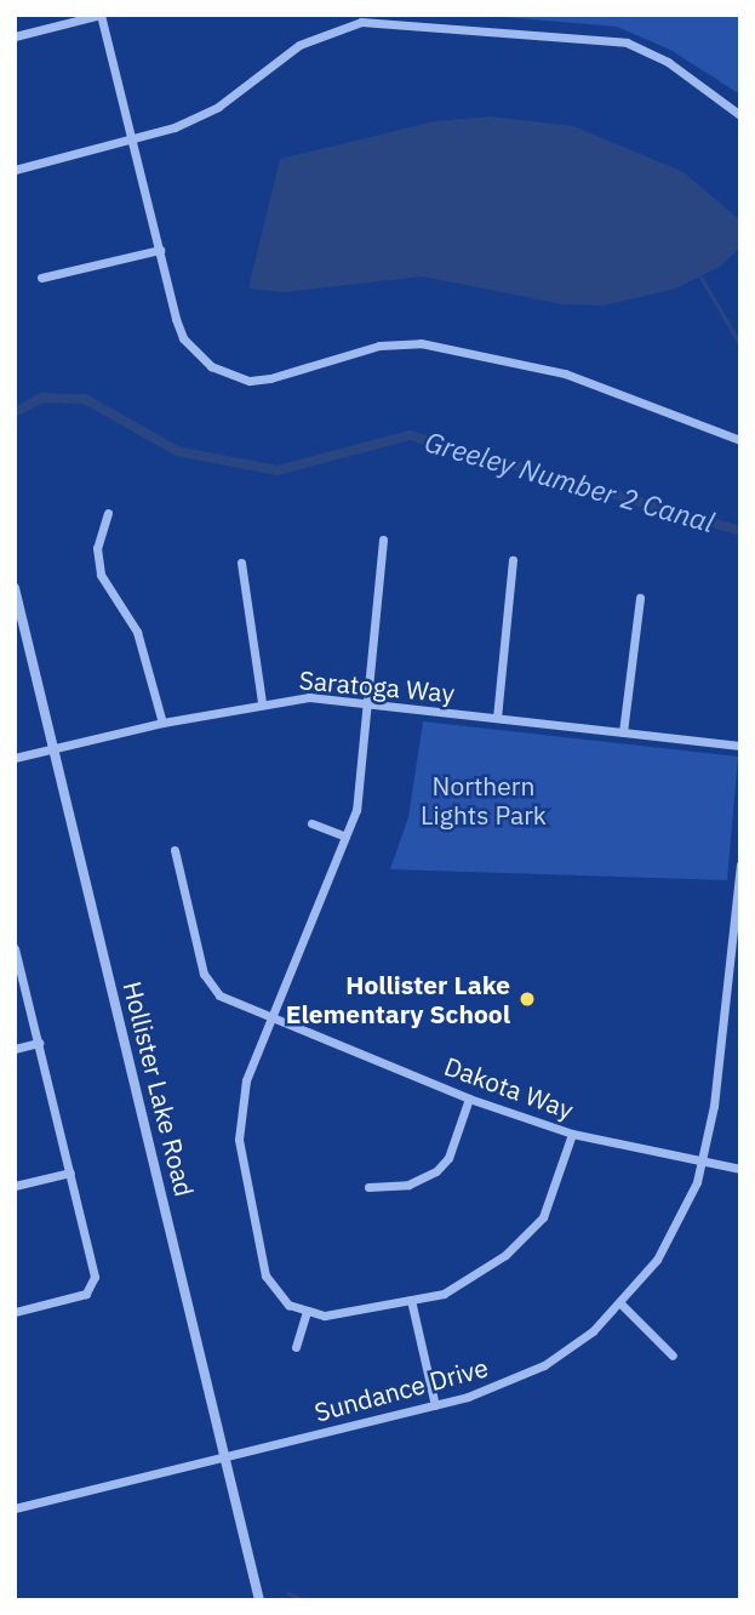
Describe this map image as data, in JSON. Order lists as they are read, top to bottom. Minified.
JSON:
{"streets":{"street":["Saratoga Way","Dakota Way","Hollister Lake Road","Sundance Drive"]},"crossings":[["Saratoga Way","Hollister Lake Road"],["Dakota Way","Sundance Drive"],["Hollister Lake Road","Sundance Drive"]],"water":["Greeley Number 2 Canal"],"parks":["Northern Lights Park"],"places":["Hollister Lake Elementary School"]}
